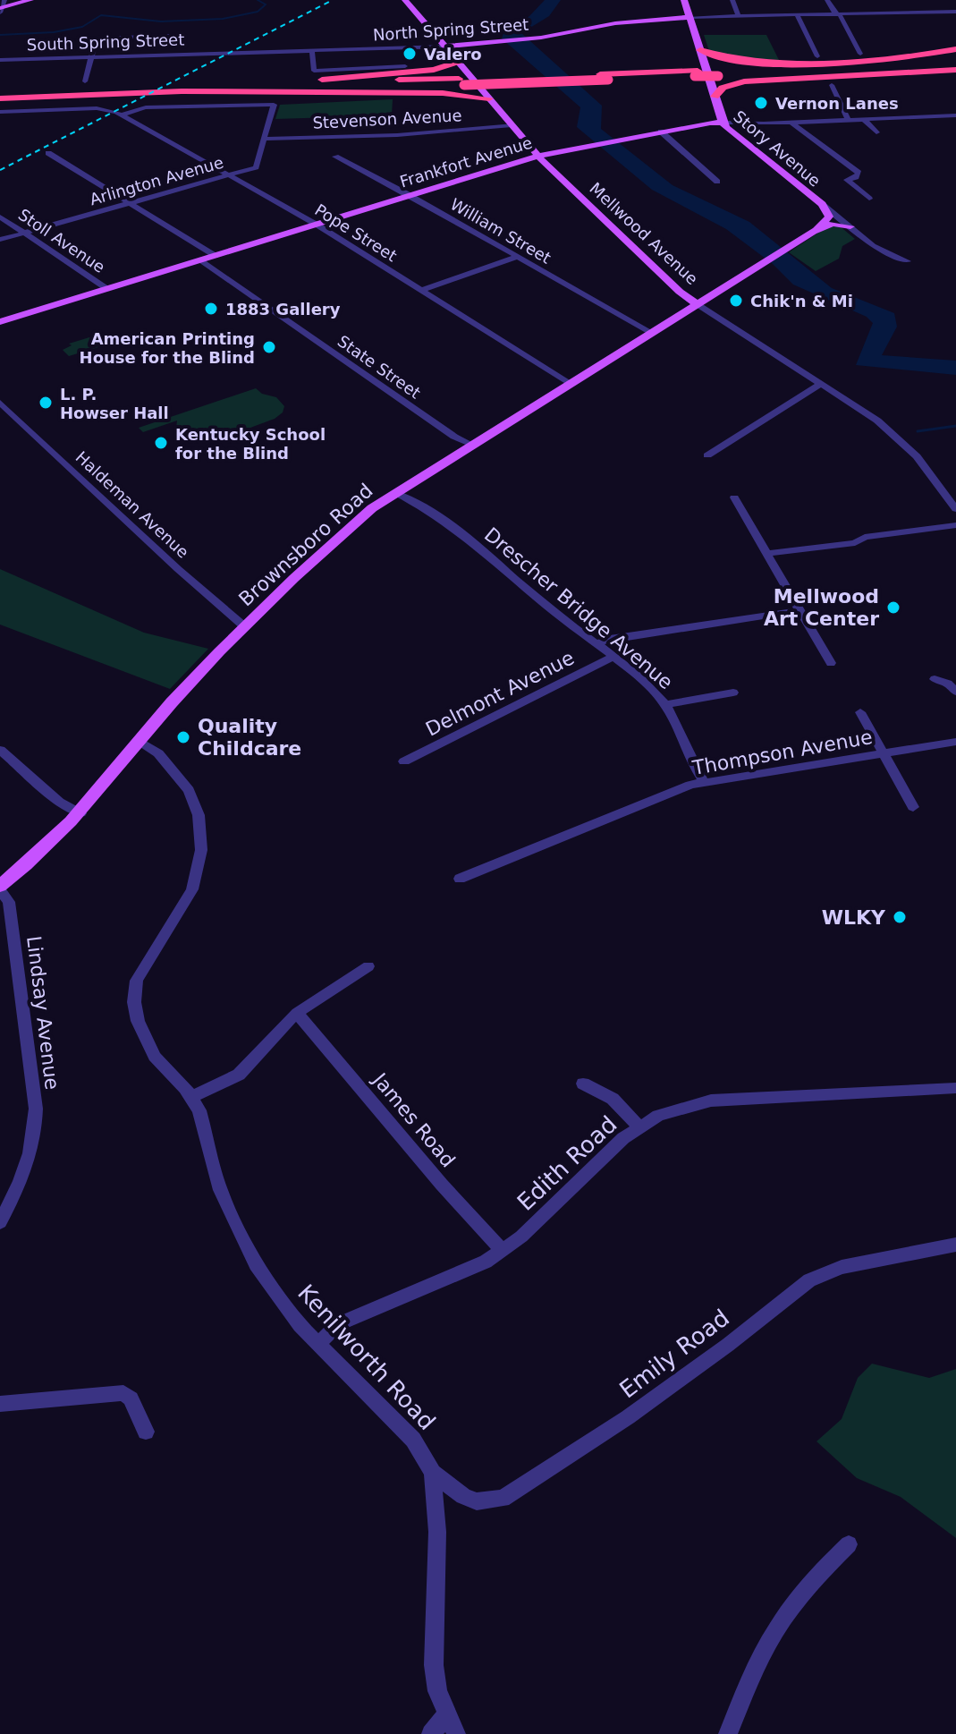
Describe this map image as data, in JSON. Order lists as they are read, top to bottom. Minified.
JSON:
{"streets":{"main road":["North Spring Street","Story Avenue","Frankfort Avenue","Mellwood Avenue","Brownsboro Road"],"street":["South Spring Street","Stevenson Avenue","Arlington Avenue","William Street","Pope Street","Stoll Avenue","State Street","Haldeman Avenue","Drescher Bridge Avenue","Delmont Avenue","Thompson Avenue","Lindsay Avenue","James Road","Edith Road","Emily Road","Kenilworth Road"]},"crossings":[["North Spring Street","South Spring Street"],["North Spring Street","Story Avenue"],["North Spring Street","Mellwood Avenue"],["Stevenson Avenue","Arlington Avenue"],["Stevenson Avenue","Mellwood Avenue"],["Story Avenue","Frankfort Avenue"],["Frankfort Avenue","William Street"],["Frankfort Avenue","Pope Street"],["Frankfort Avenue","Mellwood Avenue"],["Frankfort Avenue","Stoll Avenue"],["Frankfort Avenue","State Street"],["Arlington Avenue","Pope Street"],["Arlington Avenue","Stoll Avenue"],["William Street","Brownsboro Road"],["Pope Street","Brownsboro Road"],["Mellwood Avenue","Brownsboro Road"],["State Street","Brownsboro Road"],["Haldeman Avenue","Brownsboro Road"],["Brownsboro Road","Drescher Bridge Avenue"],["Brownsboro Road","Lindsay Avenue"],["Brownsboro Road","Kenilworth Road"],["Drescher Bridge Avenue","Delmont Avenue"],["Drescher Bridge Avenue","Thompson Avenue"],["James Road","Edith Road"],["Edith Road","Kenilworth Road"],["Emily Road","Kenilworth Road"]],"places":["Valero","Vernon Lanes","Chik'n & Mi","1883 Gallery","American Printing House for the Blind","L. P. Howser Hall","Kentucky School for the Blind","Mellwood Art Center","Quality Childcare","WLKY"]}
